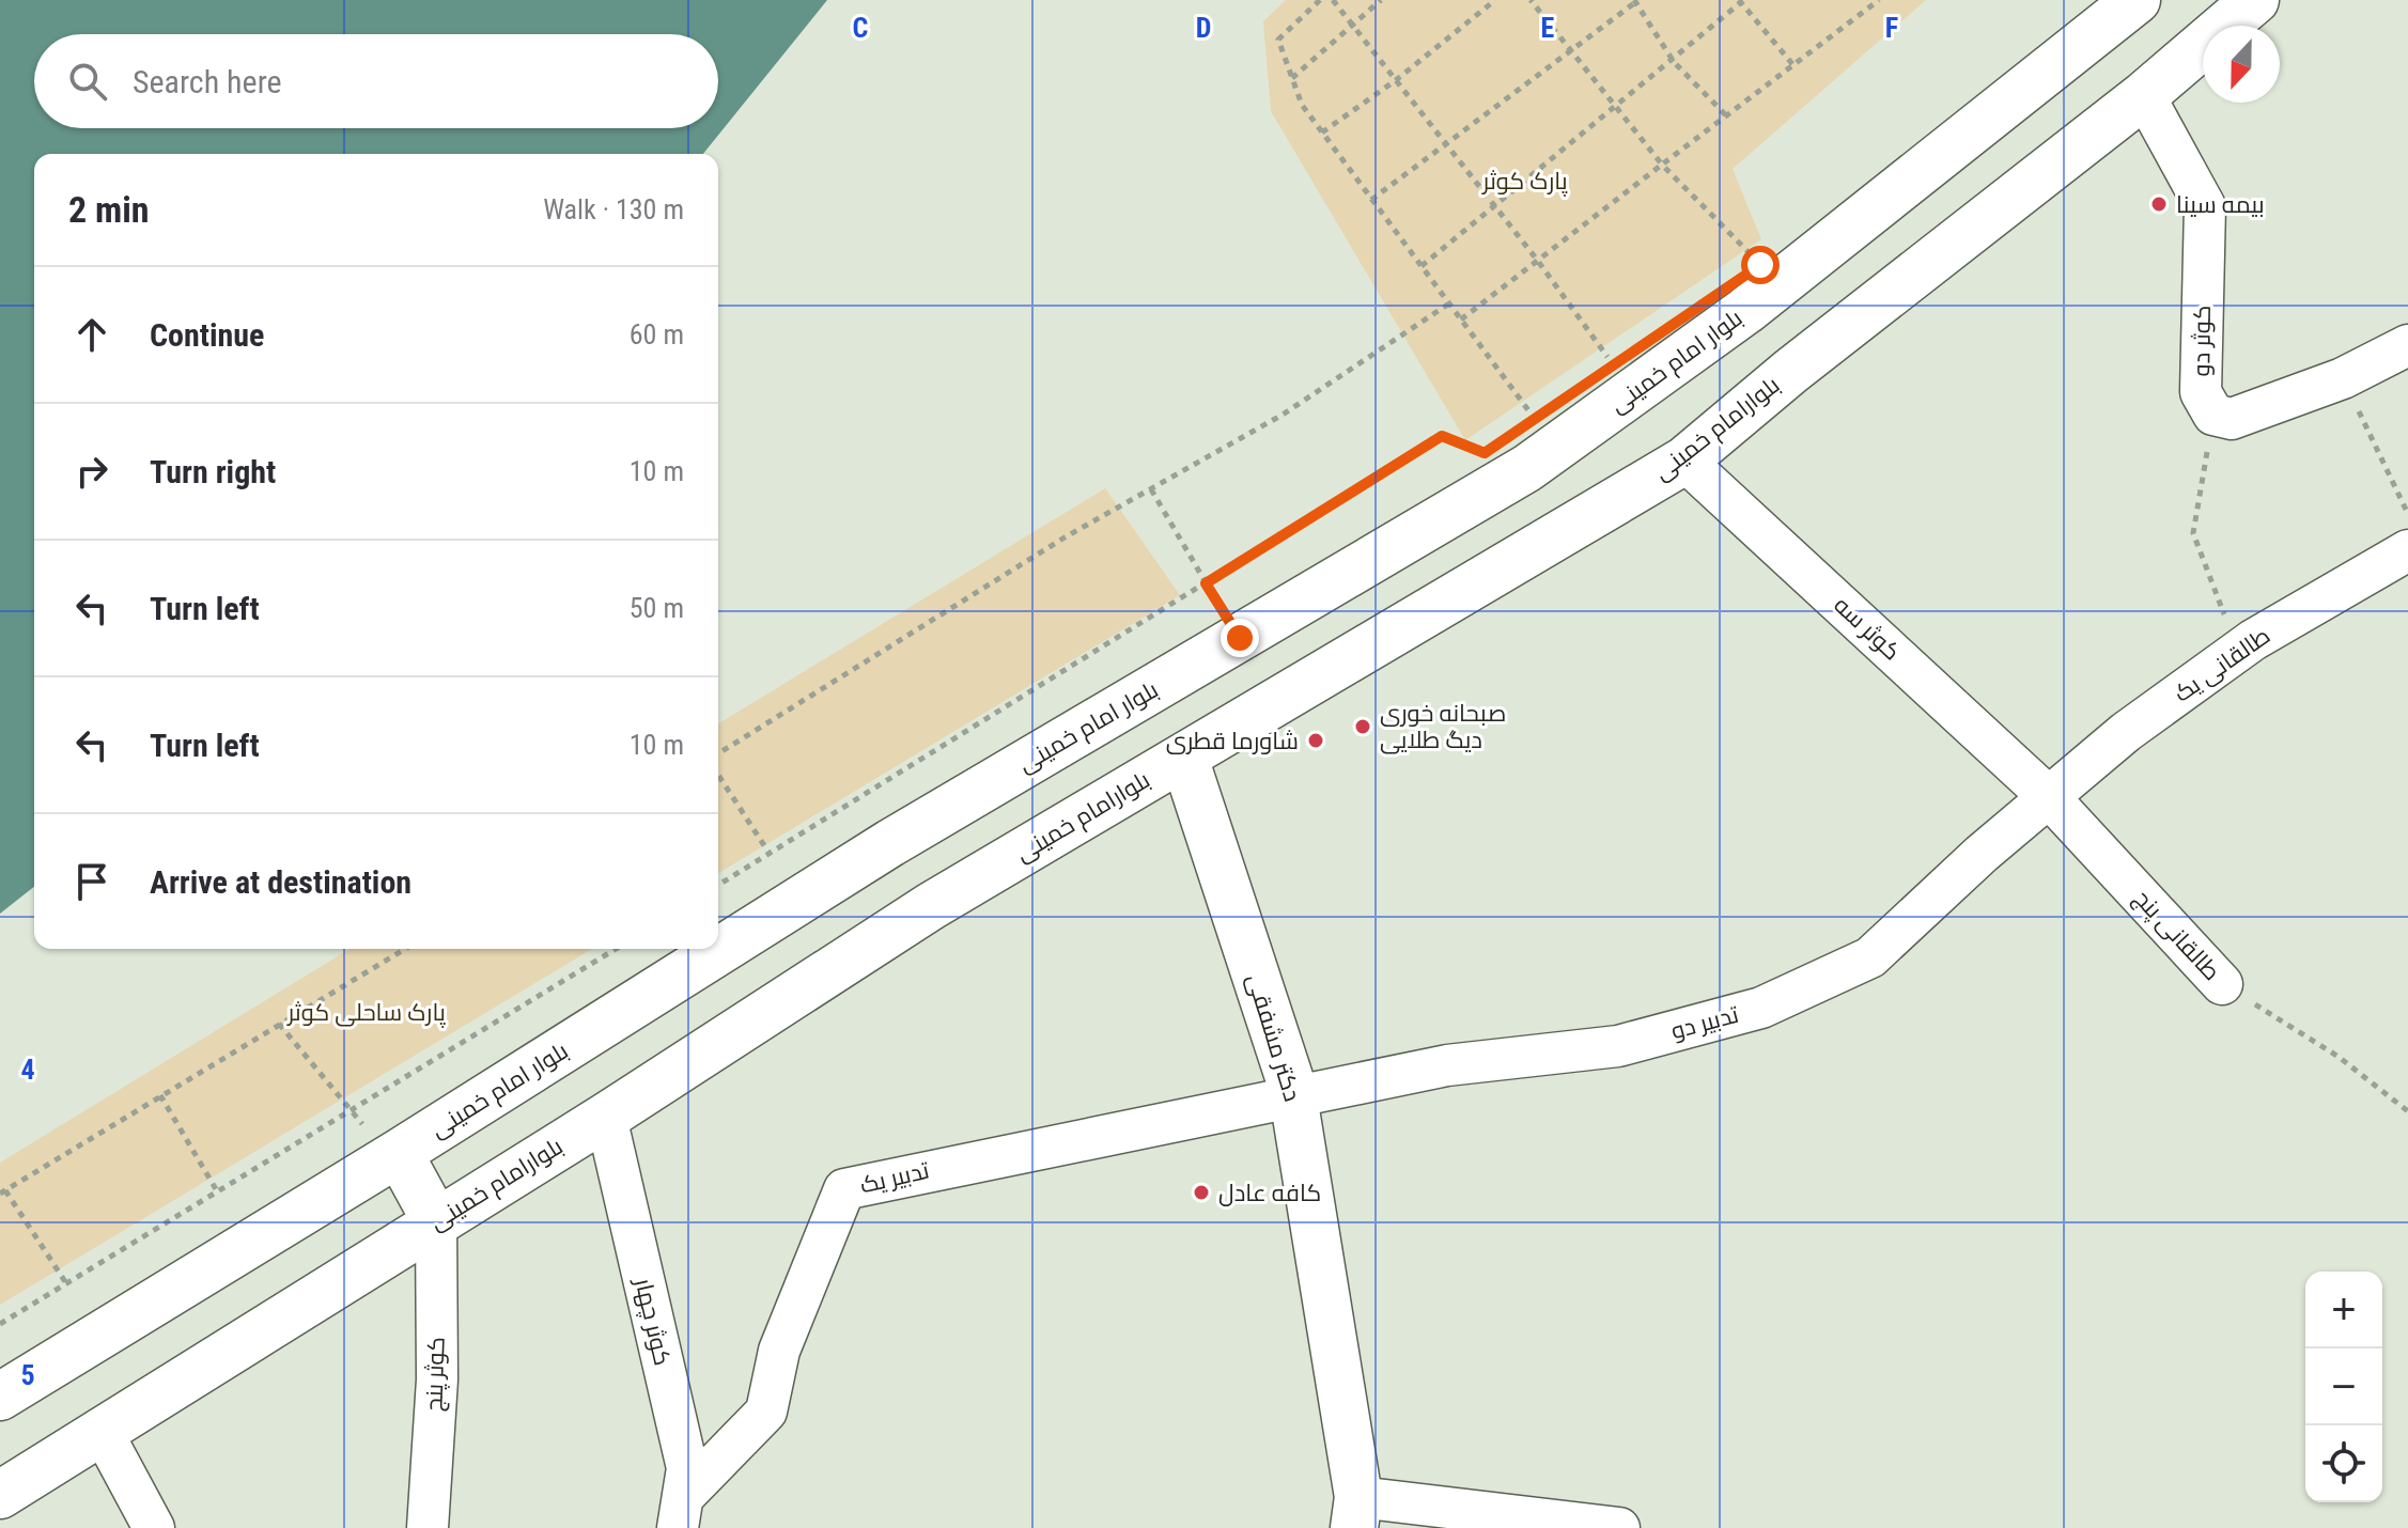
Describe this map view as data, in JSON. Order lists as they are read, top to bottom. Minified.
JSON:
{"streets":{"main road":["بلوار امام خمینی","بلوارامام خمینی","دکتر مشفقی"],"street":["کوثر دو","کوثر سه","طالقانی یک","طالقانی پنج","تدبیر دو","تدبیر یک","کوثر چهار","کوثر پنج"]},"crossings":[["کوثر دو","بلوارامام خمینی"],["بلوارامام خمینی","کوثر سه"],["بلوارامام خمینی","دکتر مشفقی"],["بلوارامام خمینی","کوثر چهار"],["بلوارامام خمینی","کوثر پنج"],["کوثر سه","طالقانی یک"],["کوثر سه","طالقانی پنج"],["کوثر سه","تدبیر دو"],["طالقانی یک","طالقانی پنج"],["طالقانی یک","تدبیر دو"],["طالقانی پنج","تدبیر دو"],["تدبیر دو","دکتر مشفقی"],["تدبیر دو","تدبیر یک"],["دکتر مشفقی","تدبیر یک"],["تدبیر یک","کوثر چهار"]],"parks":["پارک کوثر","پارک ساحلی کوثر"],"places":["بیمه سینا","صبحانه خوری دیگ طلایی","شاورما قطری","کافه عادل"],"north":"bottom","page":{"search":"Search here","heading":["2 min","Walk · 130 m"],"list":[["Continue","60 m"],["Turn right","10 m"],["Turn left","50 m"],["Turn left","10 m"],"Arrive at destination"],"map_buttons":["+","−"]},"grid":{"columns":["C","D","E","F"],"rows":["4","5"]}}
